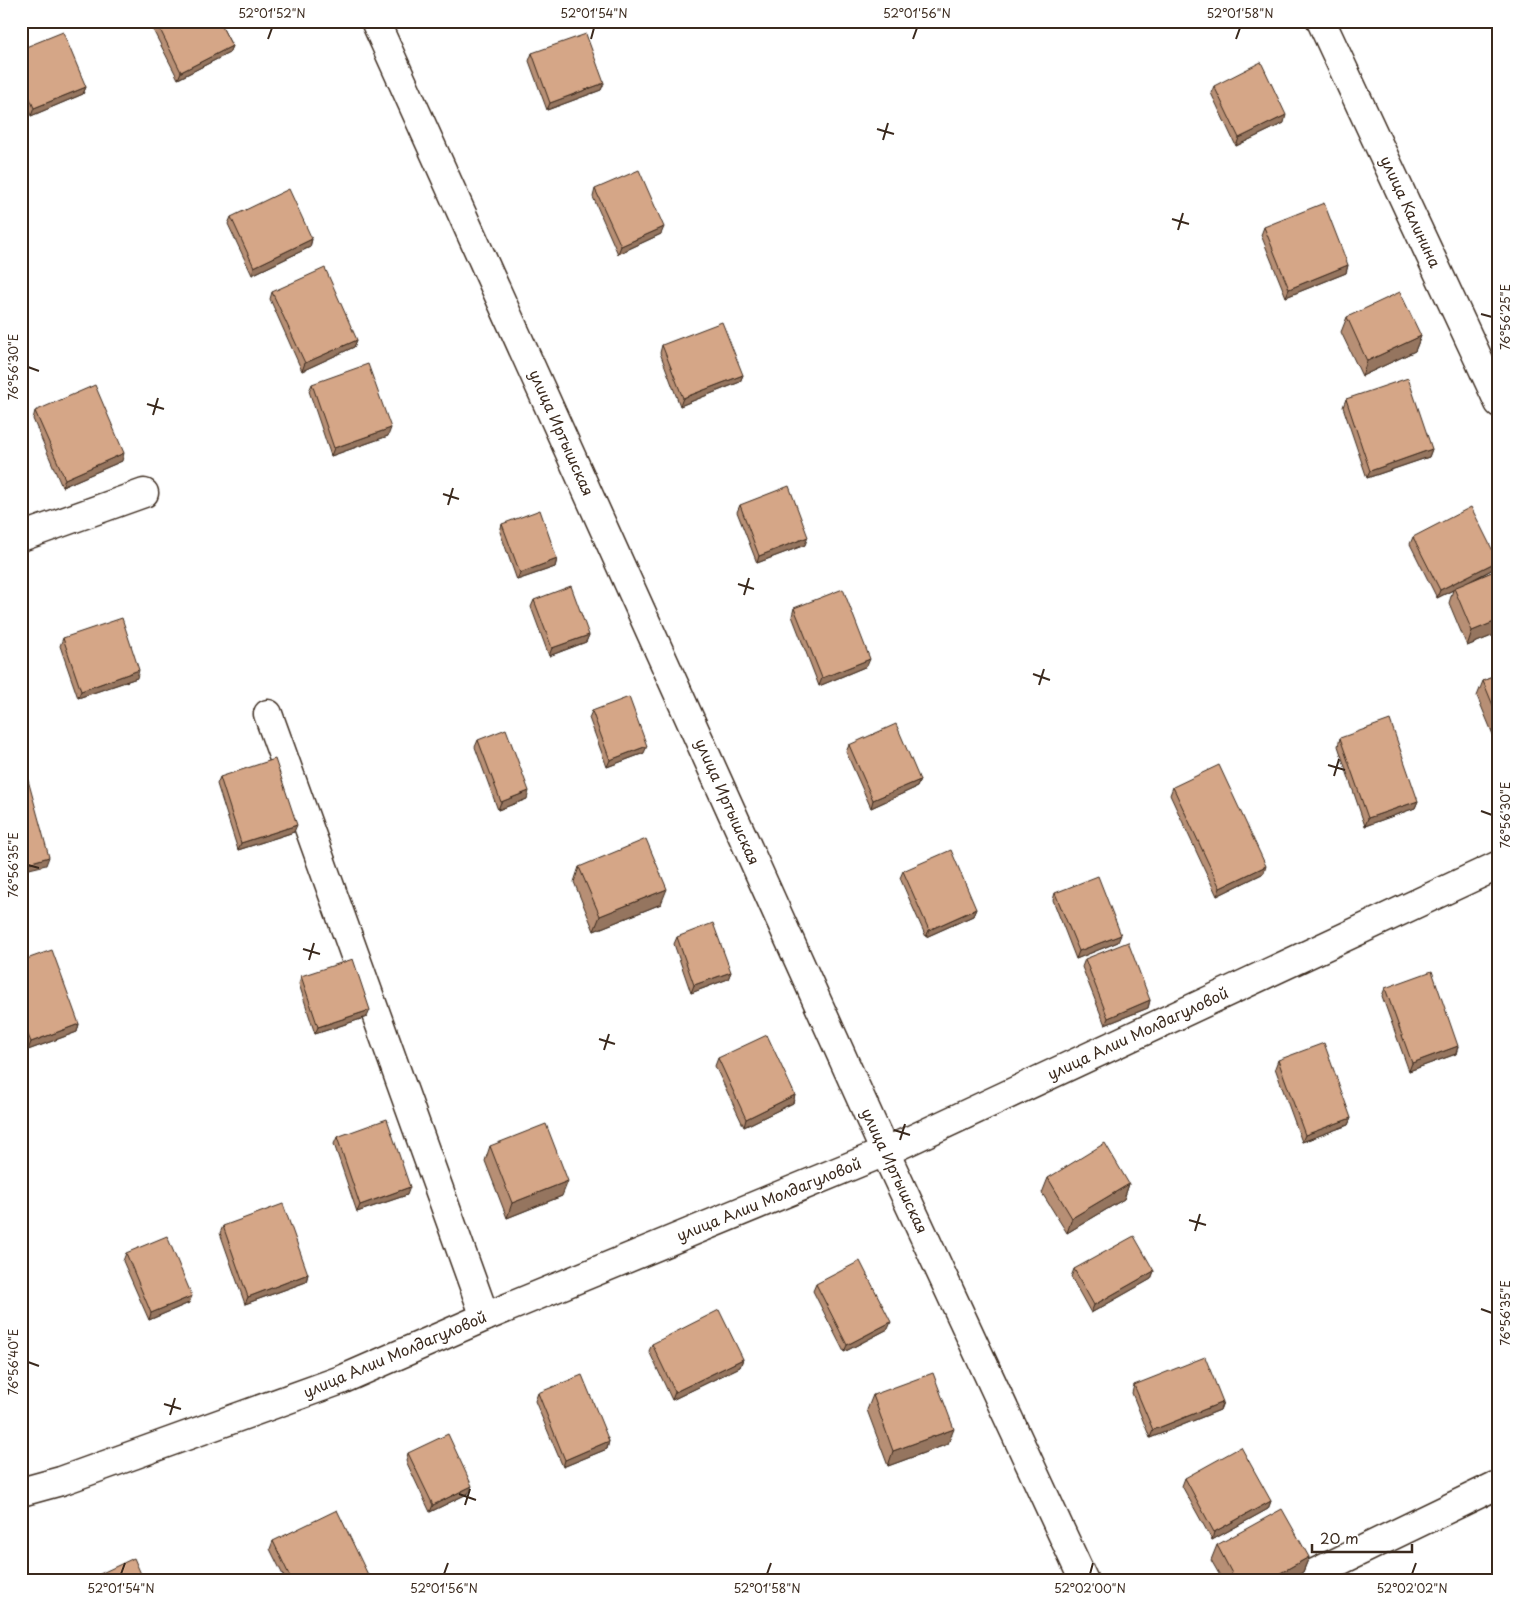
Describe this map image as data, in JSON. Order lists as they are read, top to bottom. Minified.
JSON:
{"streets":{"street":["улица Калинина","улица Иртышская","улица Алии Молдагуловой"]},"crossings":[["улица Иртышская","улица Алии Молдагуловой"]],"scale_bar":"20 m","coordinates":["52°01'52\"N","52°01'54\"N","52°01'56\"N","52°01'58\"N","76°56'25\"E","76°56'30\"E","76°56'35\"E","76°56'40\"E","52°02'00\"N","52°02'02\"N"]}
